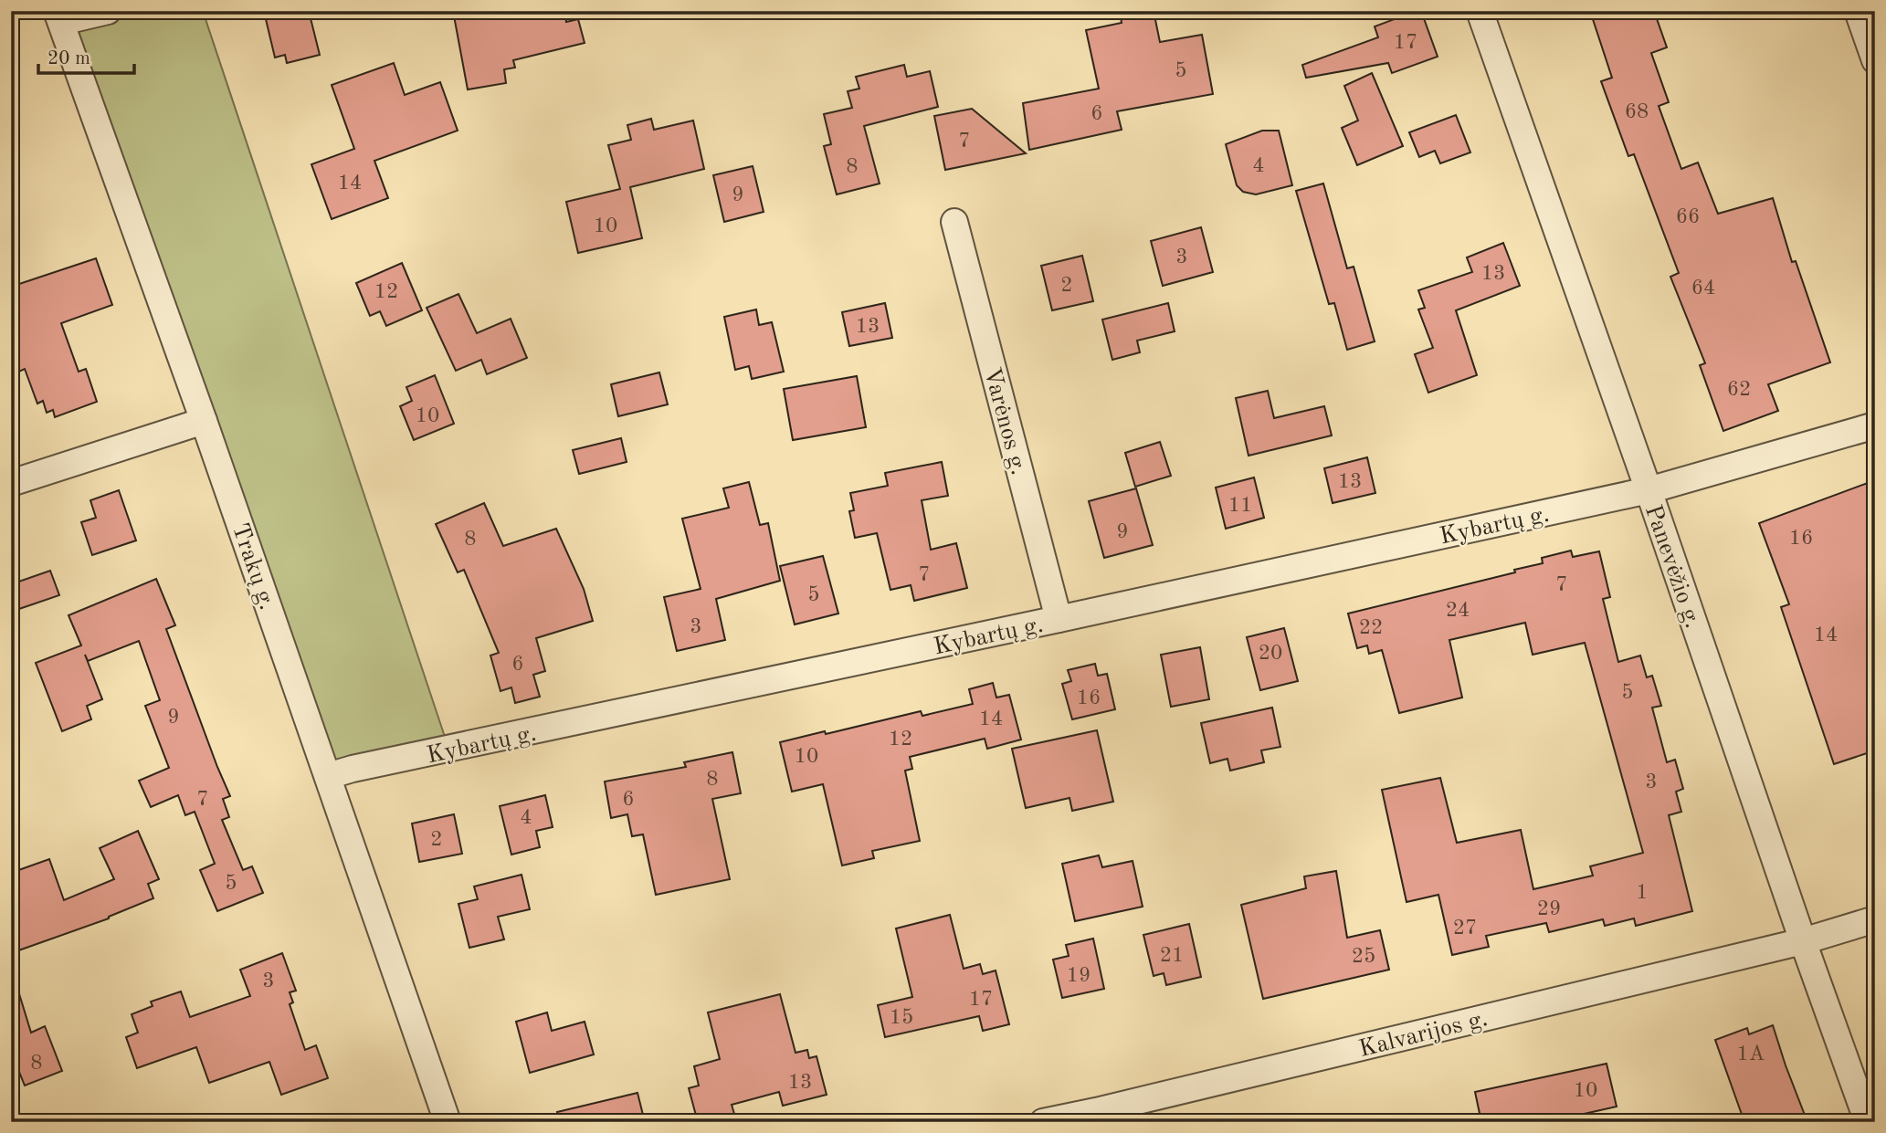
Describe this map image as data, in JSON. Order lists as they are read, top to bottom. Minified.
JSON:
{"streets":{"street":["Varėnos g.","Kybartų g.","Trakų g.","Panevėžio g.","Kalvarijos g."]},"crossings":[["Varėnos g.","Kybartų g."],["Kybartų g.","Trakų g."],["Kybartų g.","Panevėžio g."],["Panevėžio g.","Kalvarijos g."]],"house_numbers":["17","5","68","6","7","4","8","14","9","66","10","3","13","2","64","12","13","62","10","13","11","9","16","8","7","7","5","24","3","22","14","20","6","5","16","9","14","12","10","8","3","7","6","4","2","5","1","29","27","21","25","19","3","17","15","1A","8","13","10"],"scale_bar":"20 m"}
